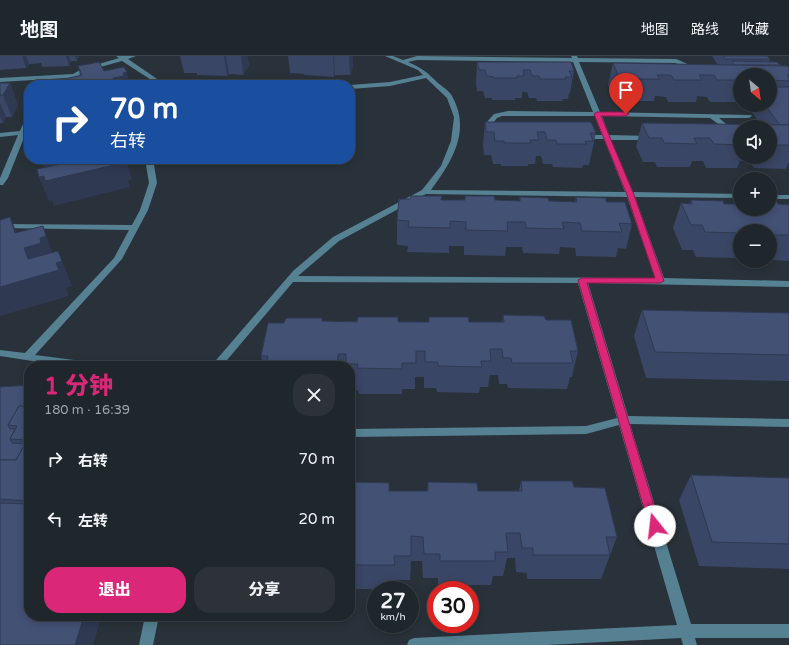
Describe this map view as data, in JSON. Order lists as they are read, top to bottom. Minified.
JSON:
{"north":"bottom right","page":{"header":"地图","nav":["地图","路线","收藏"],"map_buttons":["+","−"],"turn":["70 m","右转"],"heading":["1 分钟","180 m · 16:39"],"list":[{"name":"右转","value":"70 m"},{"name":"左转","value":"20 m"}],"buttons":["退出","分享"],"speed":"27 km/h","limit":"30"}}
